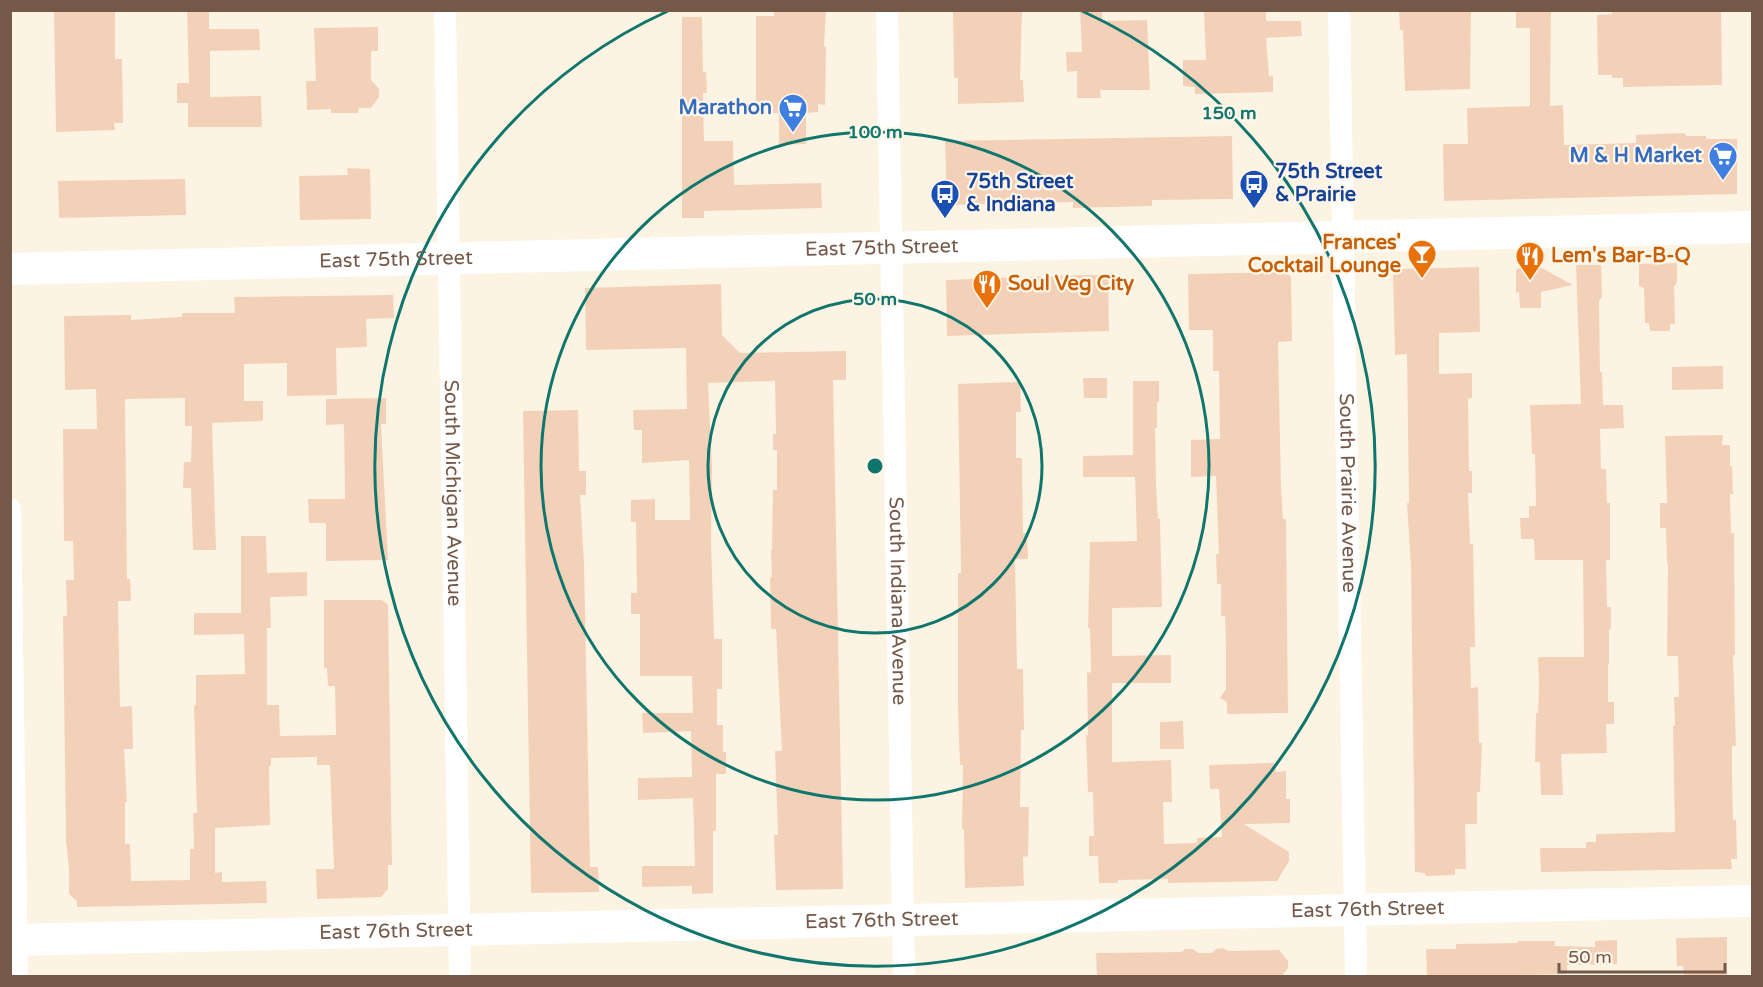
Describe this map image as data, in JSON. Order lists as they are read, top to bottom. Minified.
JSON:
{"streets":{"street":["East 75th Street","South Prairie Avenue","South Michigan Avenue","South Indiana Avenue","East 76th Street"]},"crossings":[["East 75th Street","South Prairie Avenue"],["East 75th Street","South Michigan Avenue"],["East 75th Street","South Indiana Avenue"],["South Prairie Avenue","East 76th Street"],["South Michigan Avenue","East 76th Street"],["South Indiana Avenue","East 76th Street"]],"places":{"supermarket":["Marathon","M & H Market"],"bus stop":["75th Street & Prairie","75th Street & Indiana"],"bar":["Frances' Cocktail Lounge"],"restaurant":["Lem's Bar-B-Q","Soul Veg City"]},"scale_bar":"50 m","rings":["150 m","100 m","50 m"]}
